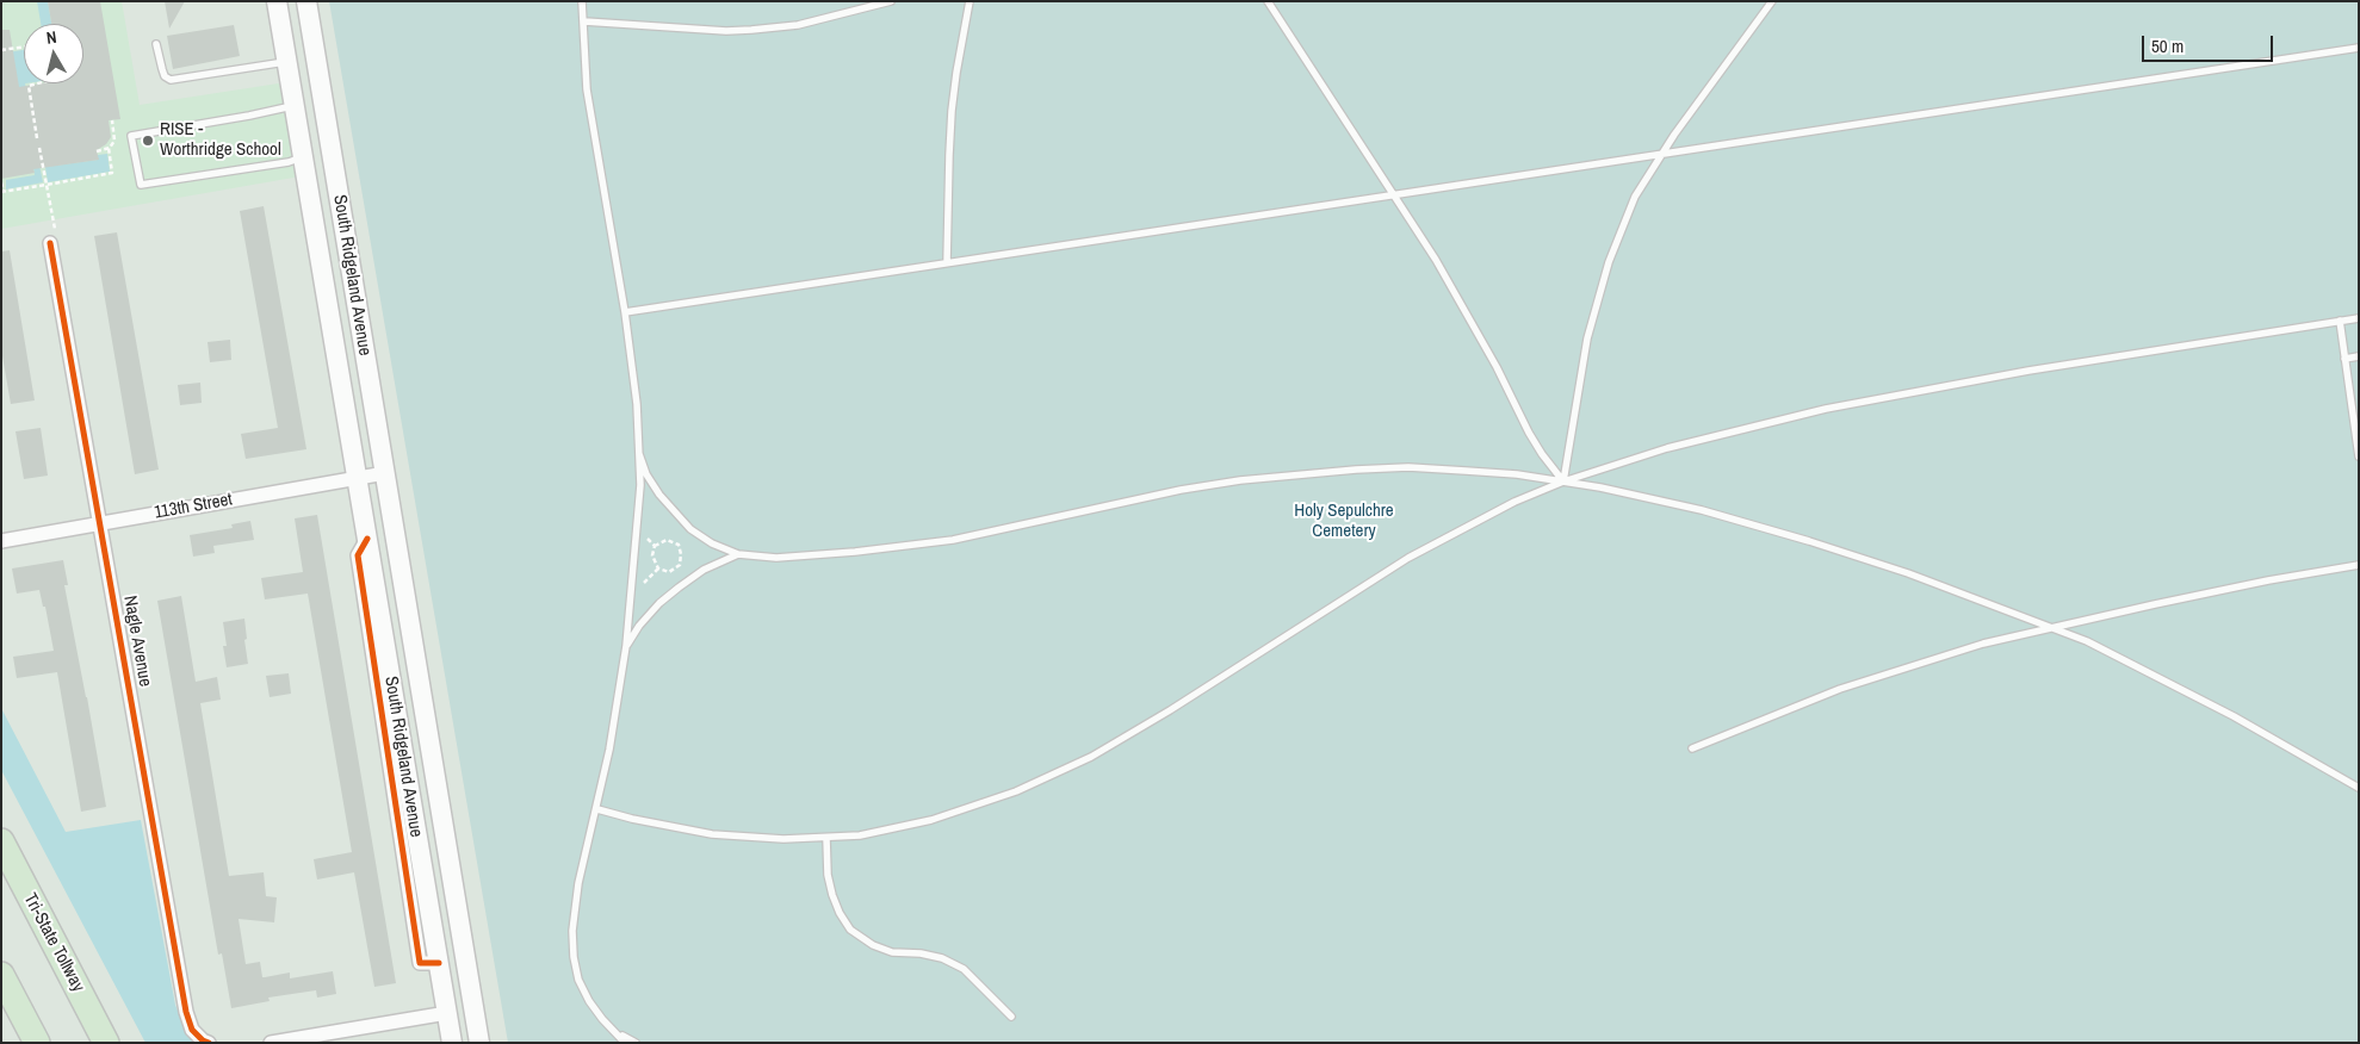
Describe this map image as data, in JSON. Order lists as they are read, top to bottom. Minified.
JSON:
{"streets":{"highway":["Tri-State Tollway"],"main road":["South Ridgeland Avenue"],"street":["113th Street","Nagle Avenue"]},"crossings":[["South Ridgeland Avenue","113th Street"],["113th Street","Nagle Avenue"]],"parks":["Holy Sepulchre Cemetery"],"places":["RISE - Worthridge School"],"scale_bar":"50 m","north":"top"}
